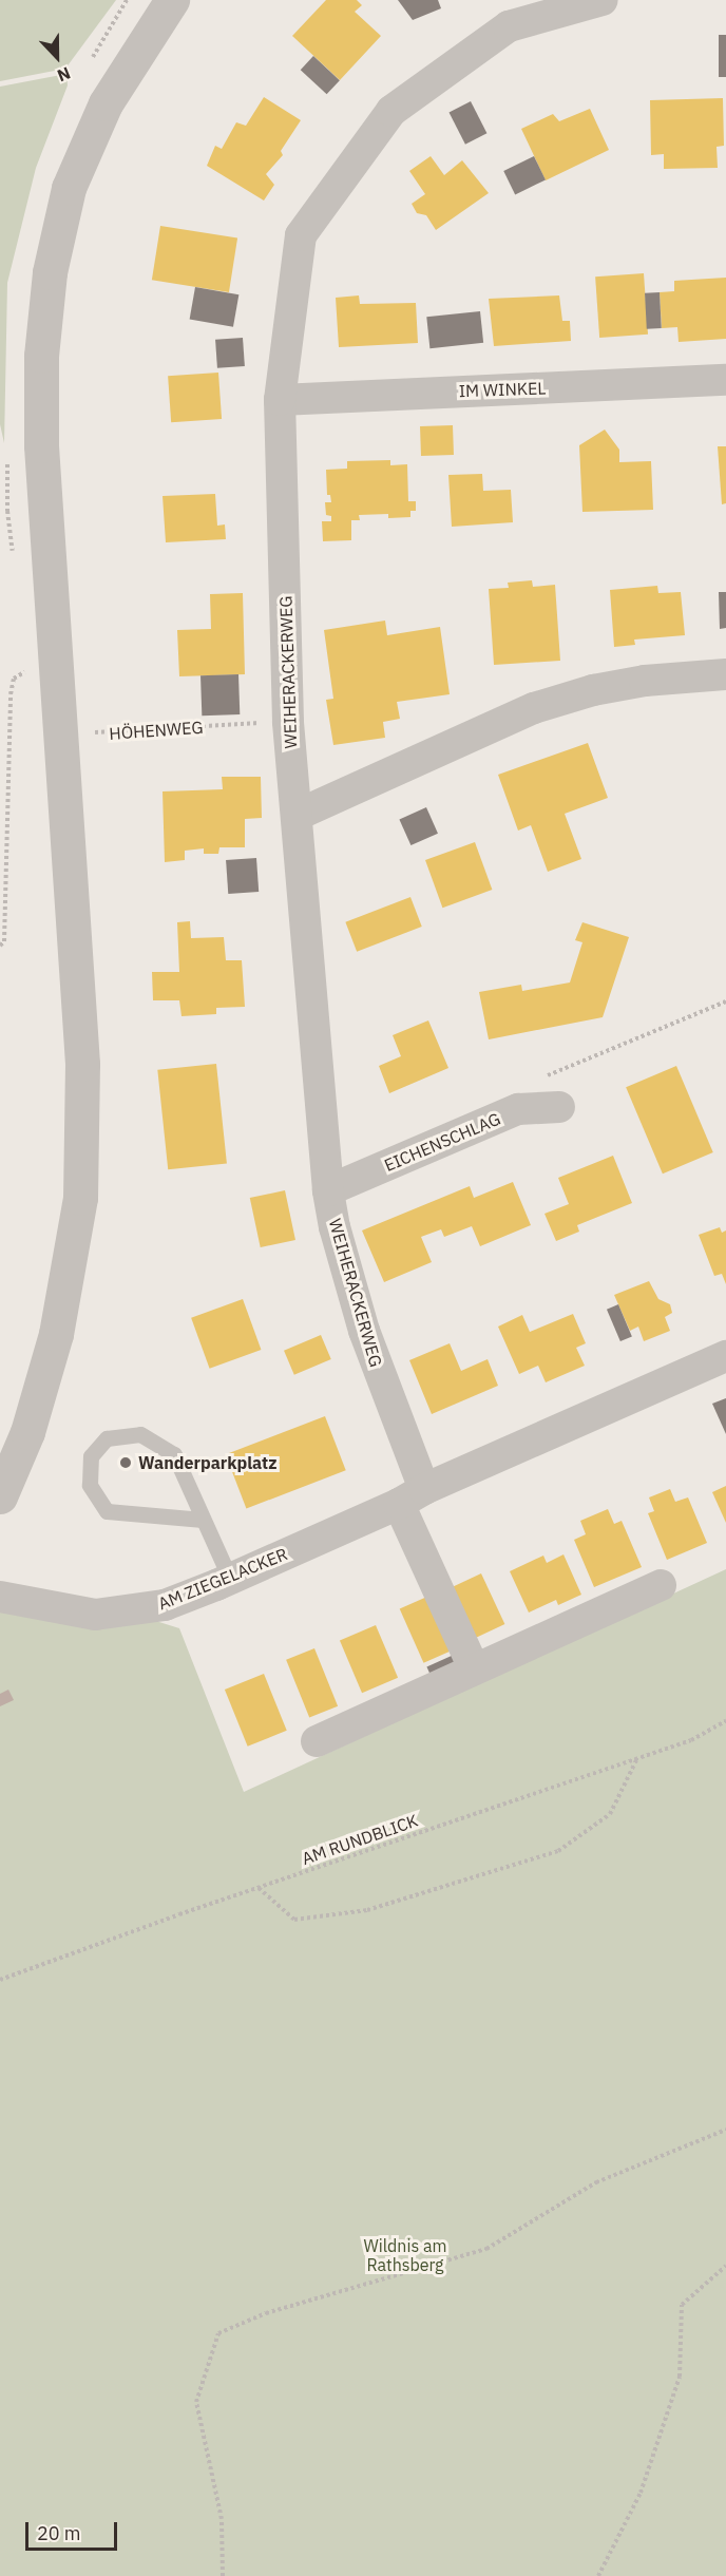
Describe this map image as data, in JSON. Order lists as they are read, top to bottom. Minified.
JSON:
{"streets":{"street":["IM WINKEL","WEIHERACKERWEG","EICHENSCHLAG","AM ZIEGELACKER"],"path":["HÖHENWEG","AM RUNDBLICK"]},"crossings":[["IM WINKEL","WEIHERACKERWEG"],["WEIHERACKERWEG","HÖHENWEG"],["WEIHERACKERWEG","EICHENSCHLAG"],["WEIHERACKERWEG","AM ZIEGELACKER"]],"parks":["Wildnis am Rathsberg"],"places":["Wanderparkplatz"],"scale_bar":"20 m","north":"bottom"}
